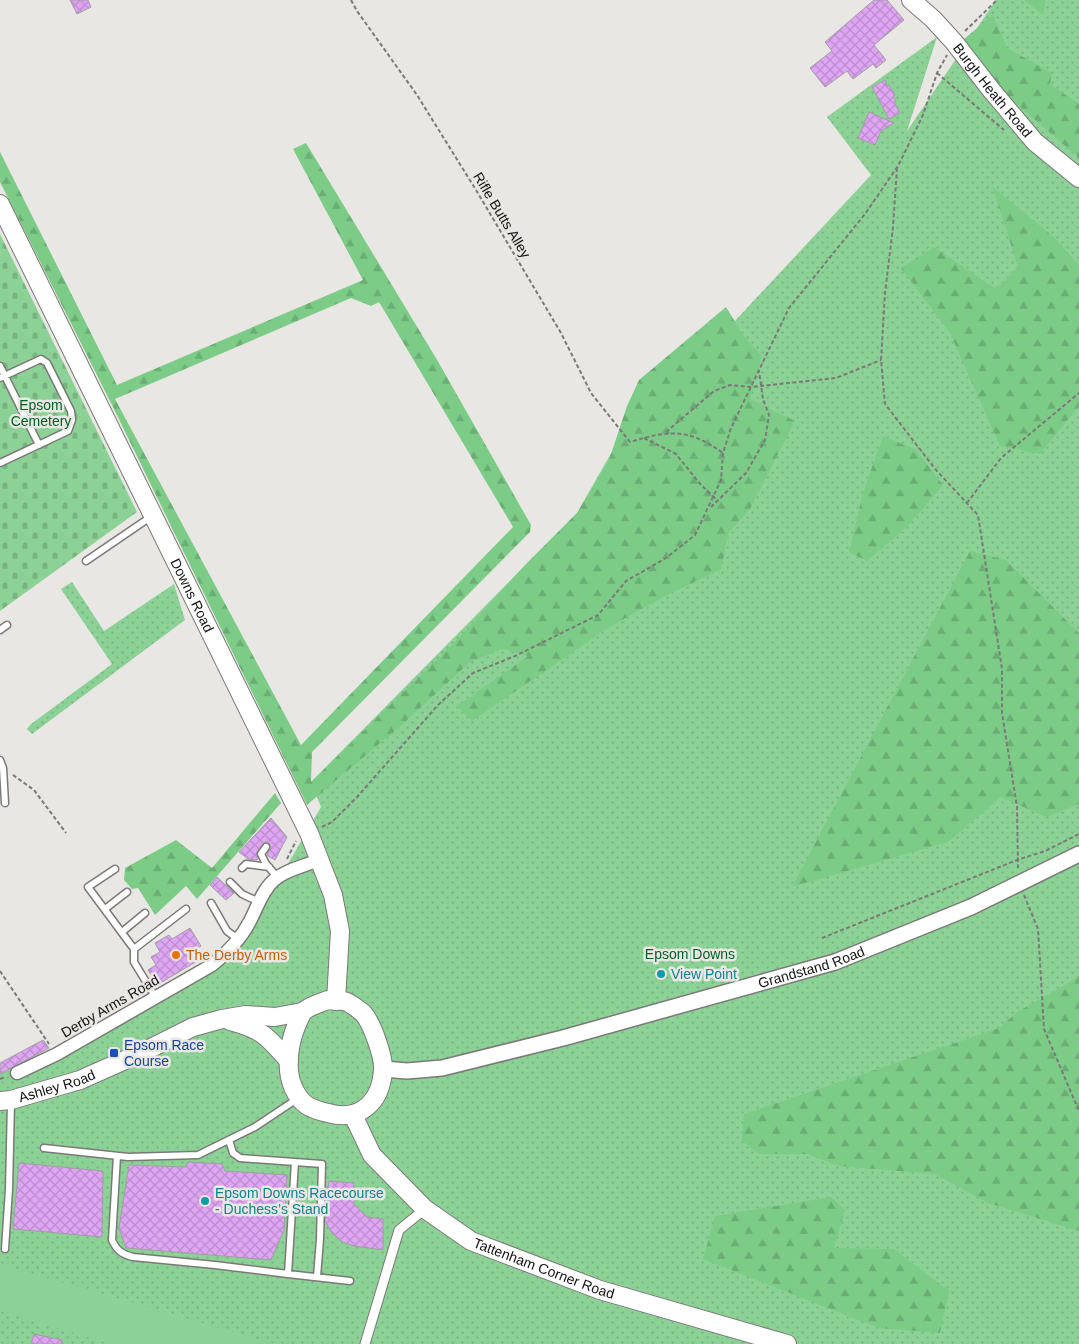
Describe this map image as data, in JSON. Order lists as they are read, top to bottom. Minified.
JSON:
{"streets":{"main road":["Burgh Heath Road","Downs Road","Ashley Road","Tattenham Corner Road"],"street":["Grandstand Road","Derby Arms Road"],"path":["Rifle Butts Alley"]},"crossings":[["Downs Road","Grandstand Road"],["Downs Road","Derby Arms Road"],["Downs Road","Ashley Road"],["Downs Road","Tattenham Corner Road"],["Grandstand Road","Ashley Road"],["Grandstand Road","Tattenham Corner Road"],["Ashley Road","Tattenham Corner Road"]],"parks":["Epsom Cemetery","Epsom Downs"],"places":{"other":["The Derby Arms","View Point","Epsom Downs Racecourse - Duchess’s Stand"],"transit":["Epsom Race Course"]}}
